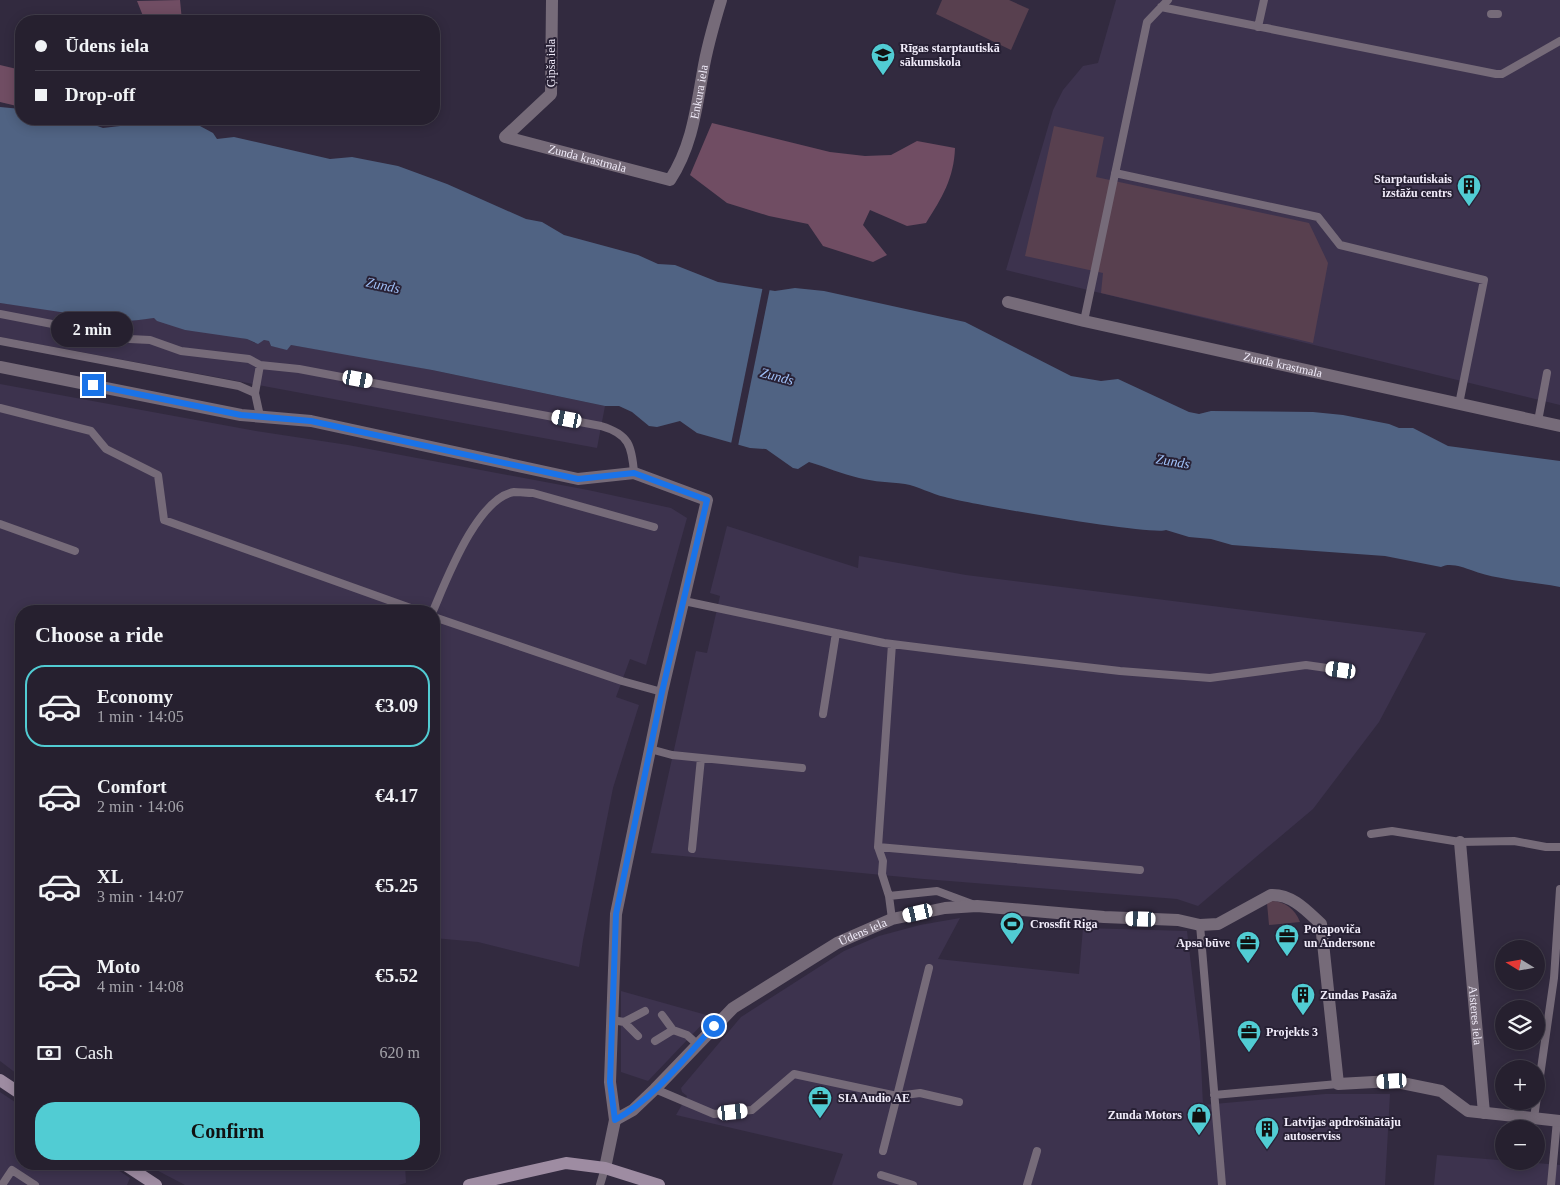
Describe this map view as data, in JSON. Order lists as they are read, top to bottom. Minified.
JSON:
{"streets":{"street":["Ģipša iela","Enkura iela","Zunda krastmala","Ūdens iela","Aisteres iela"]},"crossings":[["Ģipša iela","Zunda krastmala"],["Enkura iela","Zunda krastmala"]],"water":["Zunds"],"places":{"school or university":["Rīgas starptautiskā sākumskola"],"building":["Starptautiskais izstāžu centrs","Zundas Pasāža","Latvijas apdrošinātāju autoserviss"],"sports":["Crossfit Riga"],"office":["Potapoviča un Andersone","Apsa būve","Projekts 3","SIA Audio AE"],"shop":["Zunda Motors"]},"north":"left","page":{"banner":["Ūdens iela","Drop-off"],"bubble":"2 min","heading":"Choose a ride","list":[{"name":"Economy","note":"1 min · 14:05","value":"€3.09"},{"name":"Comfort","note":"2 min · 14:06","value":"€4.17"},{"name":"XL","note":"3 min · 14:07","value":"€5.25"},{"name":"Moto","note":"4 min · 14:08","value":"€5.52"}],"map_buttons":["+","−"],"pay":["Cash","620 m"],"buttons":"Confirm"}}
